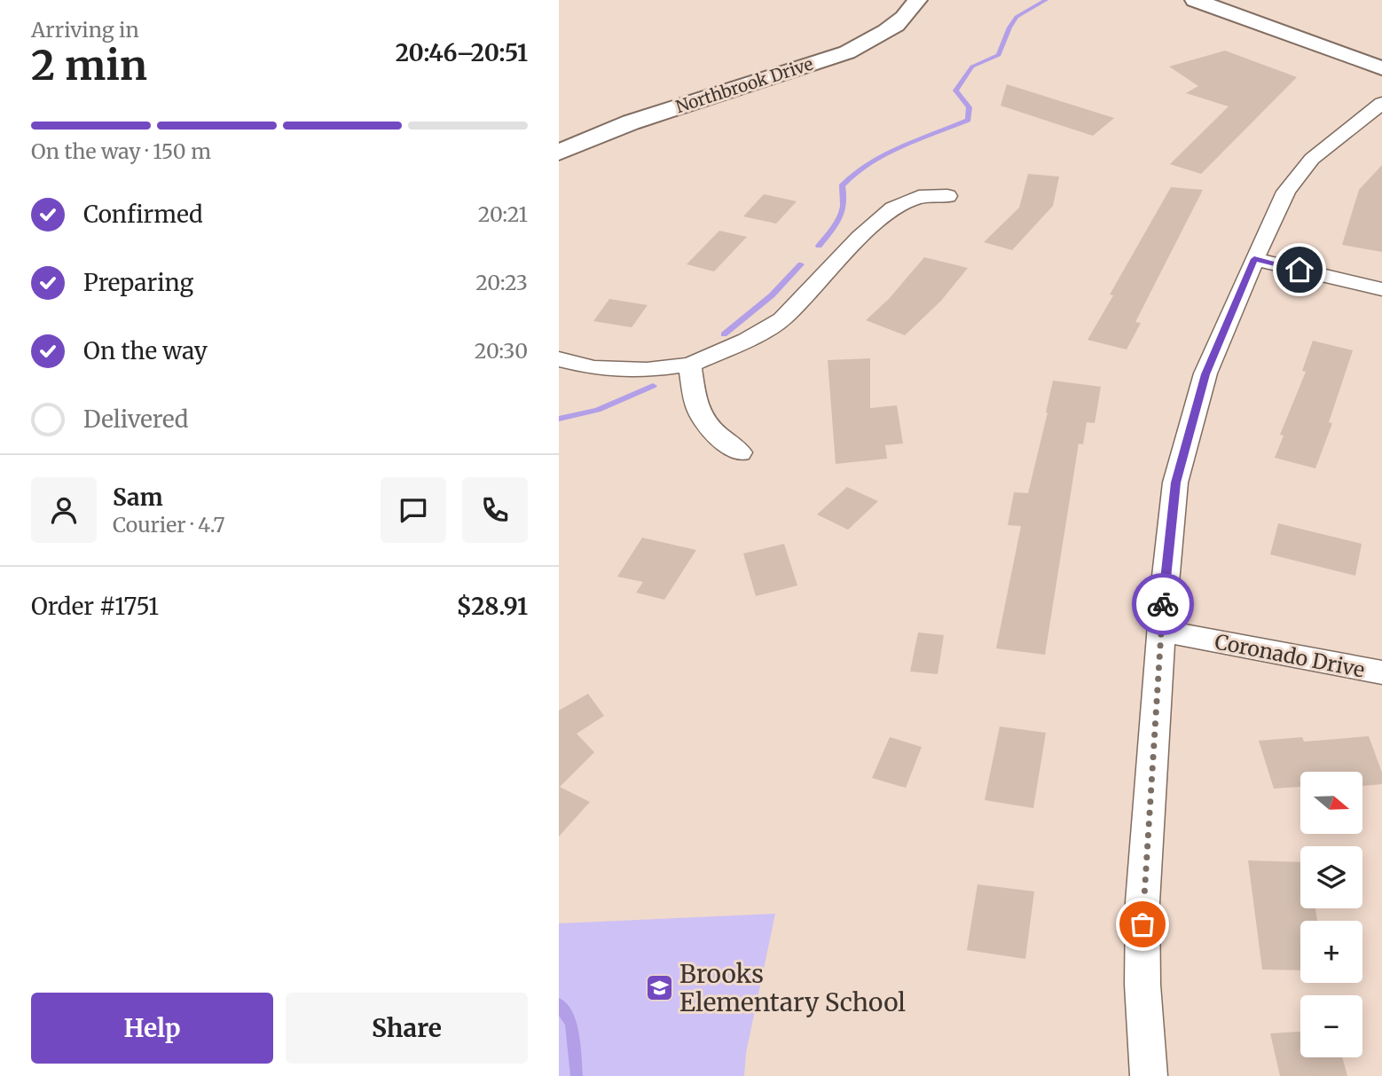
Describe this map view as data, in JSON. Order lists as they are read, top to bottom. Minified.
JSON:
{"streets":{"street":["Northbrook Drive","Coronado Drive"]},"places":{"school or university":["Brooks Elementary School"]},"north":"right","page":{"heading":["2 min","Arriving in","20:46–20:51"],"panel":["Sam","Courier · 4.7","Order #1751","$28.91"],"bar":"On the way · 150 m","list":[["Confirmed","20:21"],["Preparing","20:23"],["On the way","20:30"],"Delivered"],"map_buttons":["+","−"],"buttons":["Help","Share"]}}
